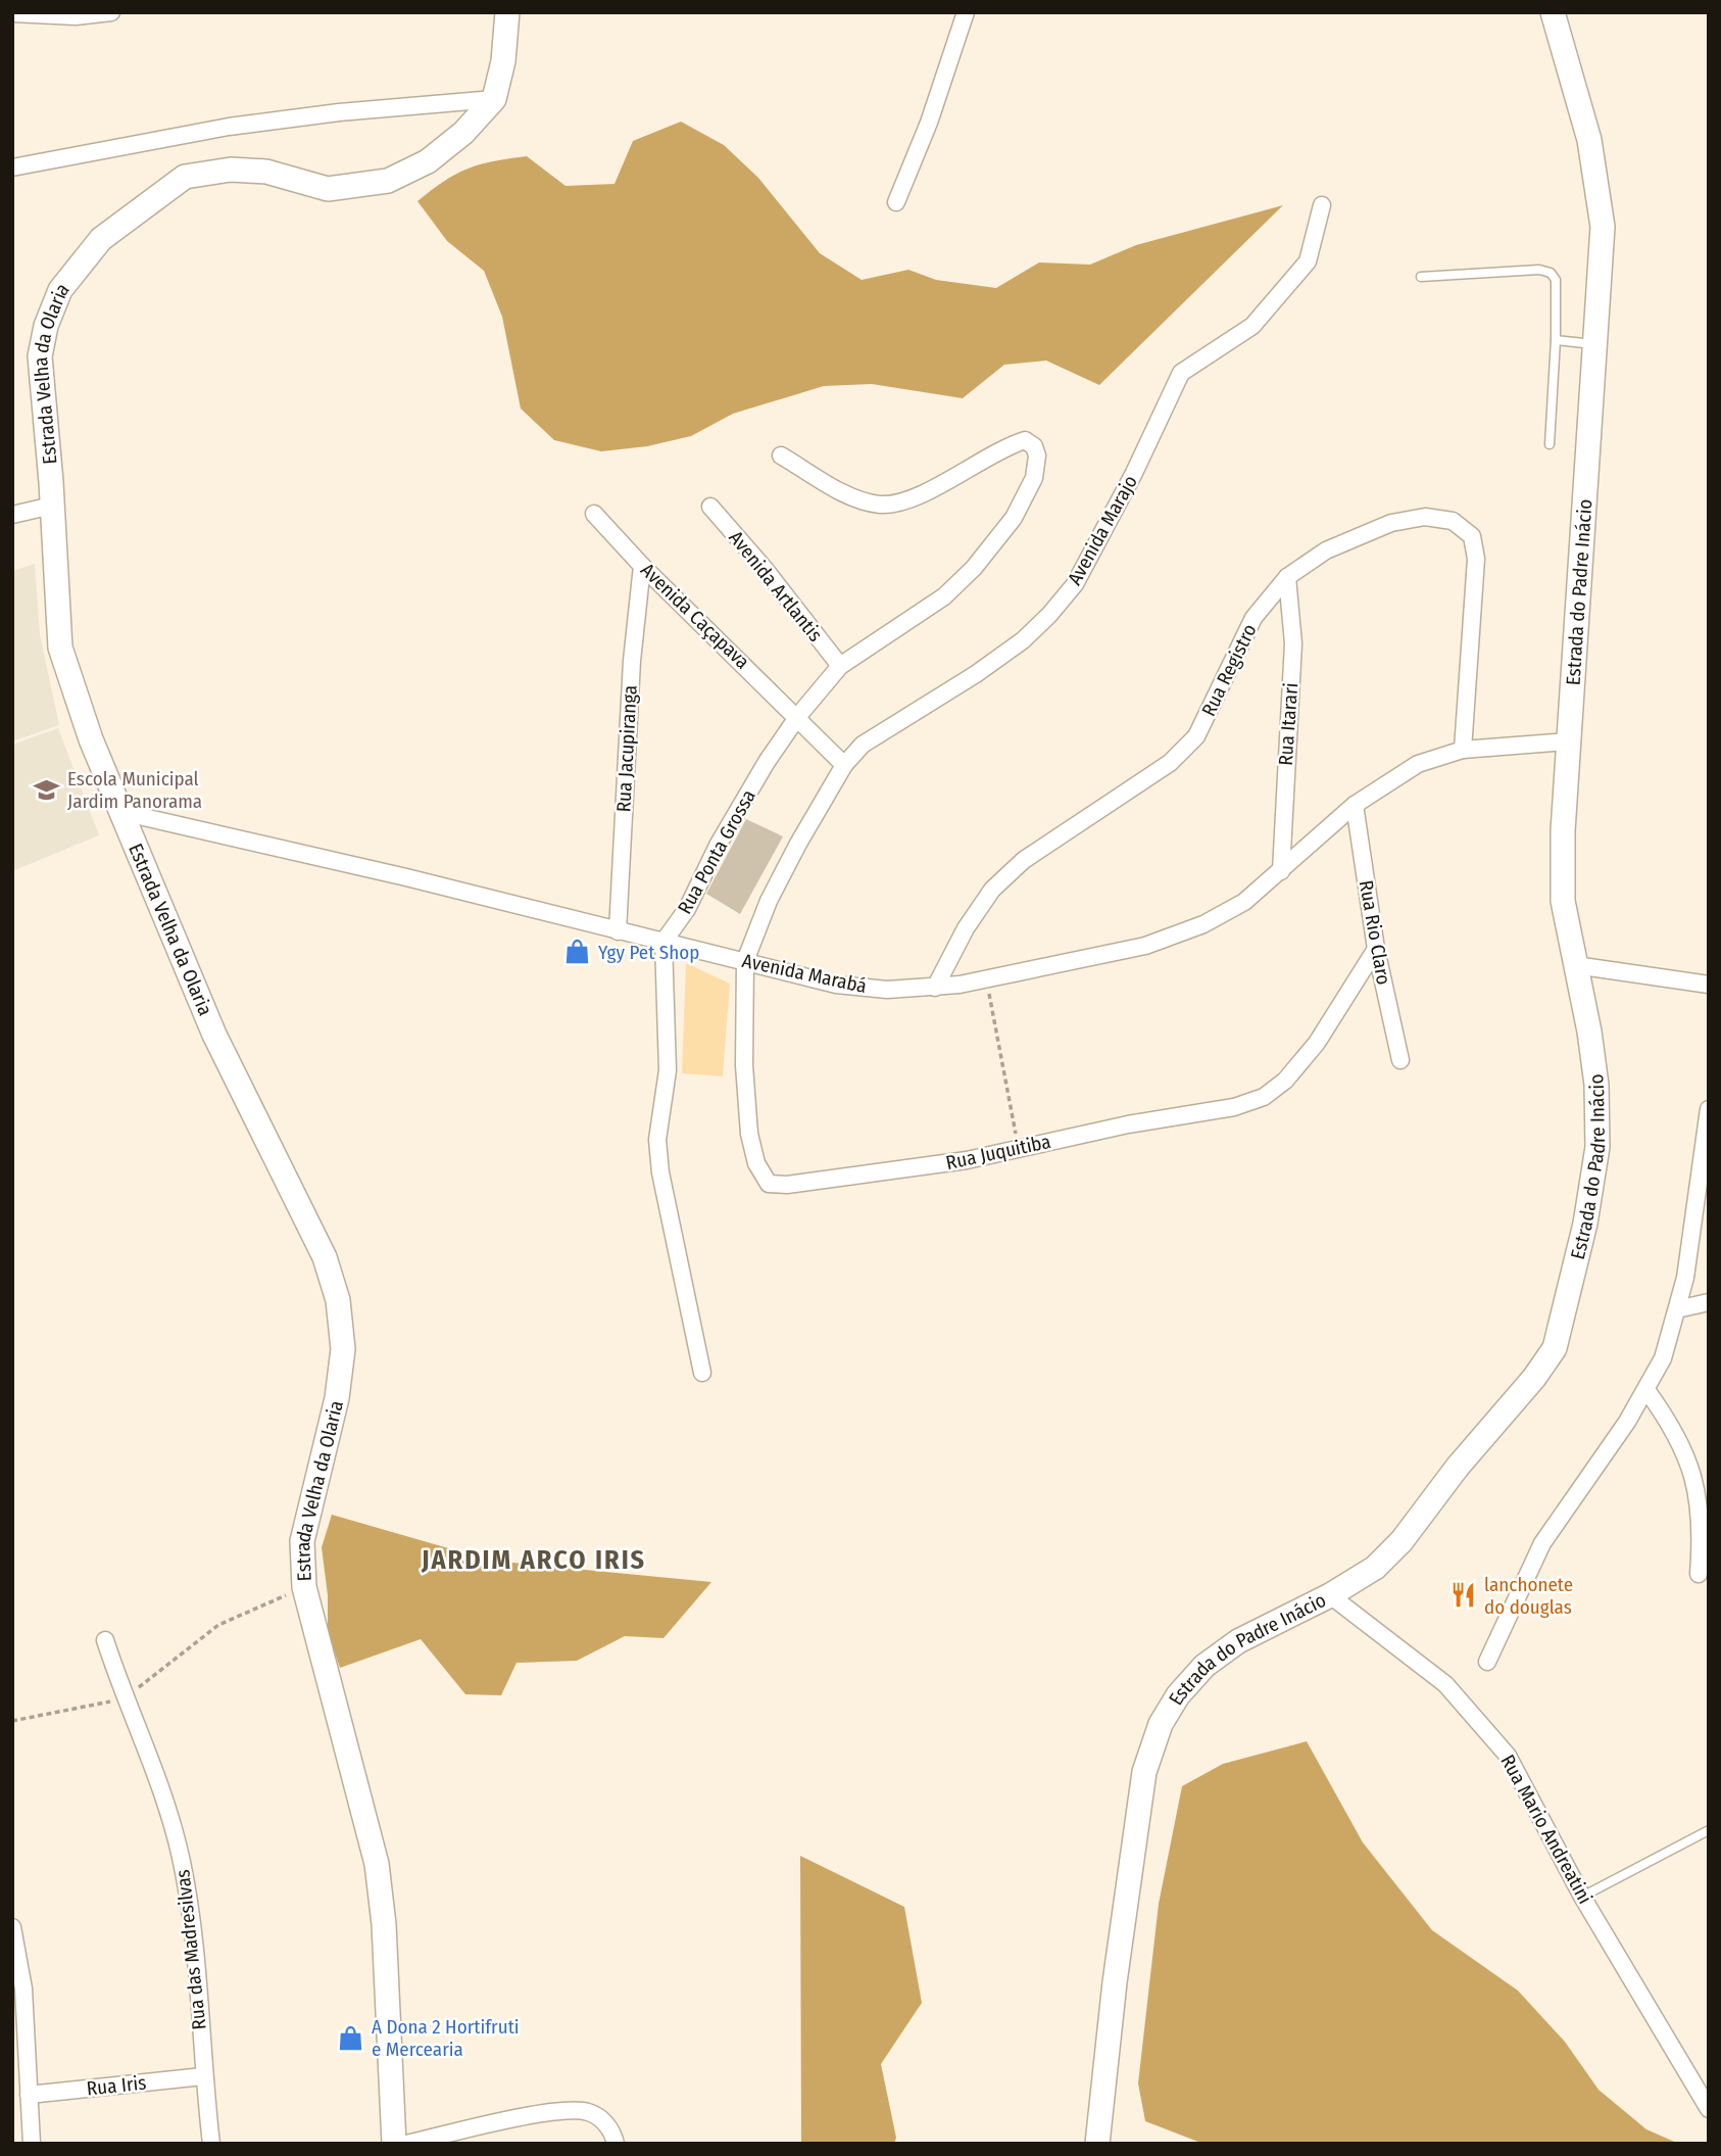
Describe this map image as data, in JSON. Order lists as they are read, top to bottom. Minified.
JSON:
{"streets":{"street":["Estrada Velha da Olaria","Avenida Marajo","Avenida Artlantis","Estrada do Padre Inácio","Avenida Caçapava","Rua Registro","Rua Itarari","Rua Jacupiranga","Rua Ponta Grossa","Rua Rio Claro","Avenida Marabá","Rua Juquitiba","Rua Mario Andreatini","Rua das Madresilvas","Rua Iris"]},"crossings":[["Estrada Velha da Olaria","Avenida Marabá"],["Avenida Marajo","Avenida Caçapava"],["Avenida Marajo","Avenida Marabá"],["Avenida Marajo","Rua Juquitiba"],["Avenida Artlantis","Rua Ponta Grossa"],["Estrada do Padre Inácio","Avenida Marabá"],["Estrada do Padre Inácio","Rua Mario Andreatini"],["Avenida Caçapava","Rua Jacupiranga"],["Avenida Caçapava","Rua Ponta Grossa"],["Rua Registro","Rua Itarari"],["Rua Registro","Avenida Marabá"],["Rua Itarari","Avenida Marabá"],["Rua Jacupiranga","Avenida Marabá"],["Rua Ponta Grossa","Avenida Marabá"],["Rua Rio Claro","Avenida Marabá"],["Rua Rio Claro","Rua Juquitiba"],["Avenida Marabá","Rua Juquitiba"],["Rua das Madresilvas","Rua Iris"]],"districts":["JARDIM ARCO IRIS"],"places":{"school or university":["Escola Municipal Jardim Panorama"],"shop":["Ygy Pet Shop","A Dona 2 Hortifruti e Mercearia"],"restaurant":["lanchonete do douglas"]}}
